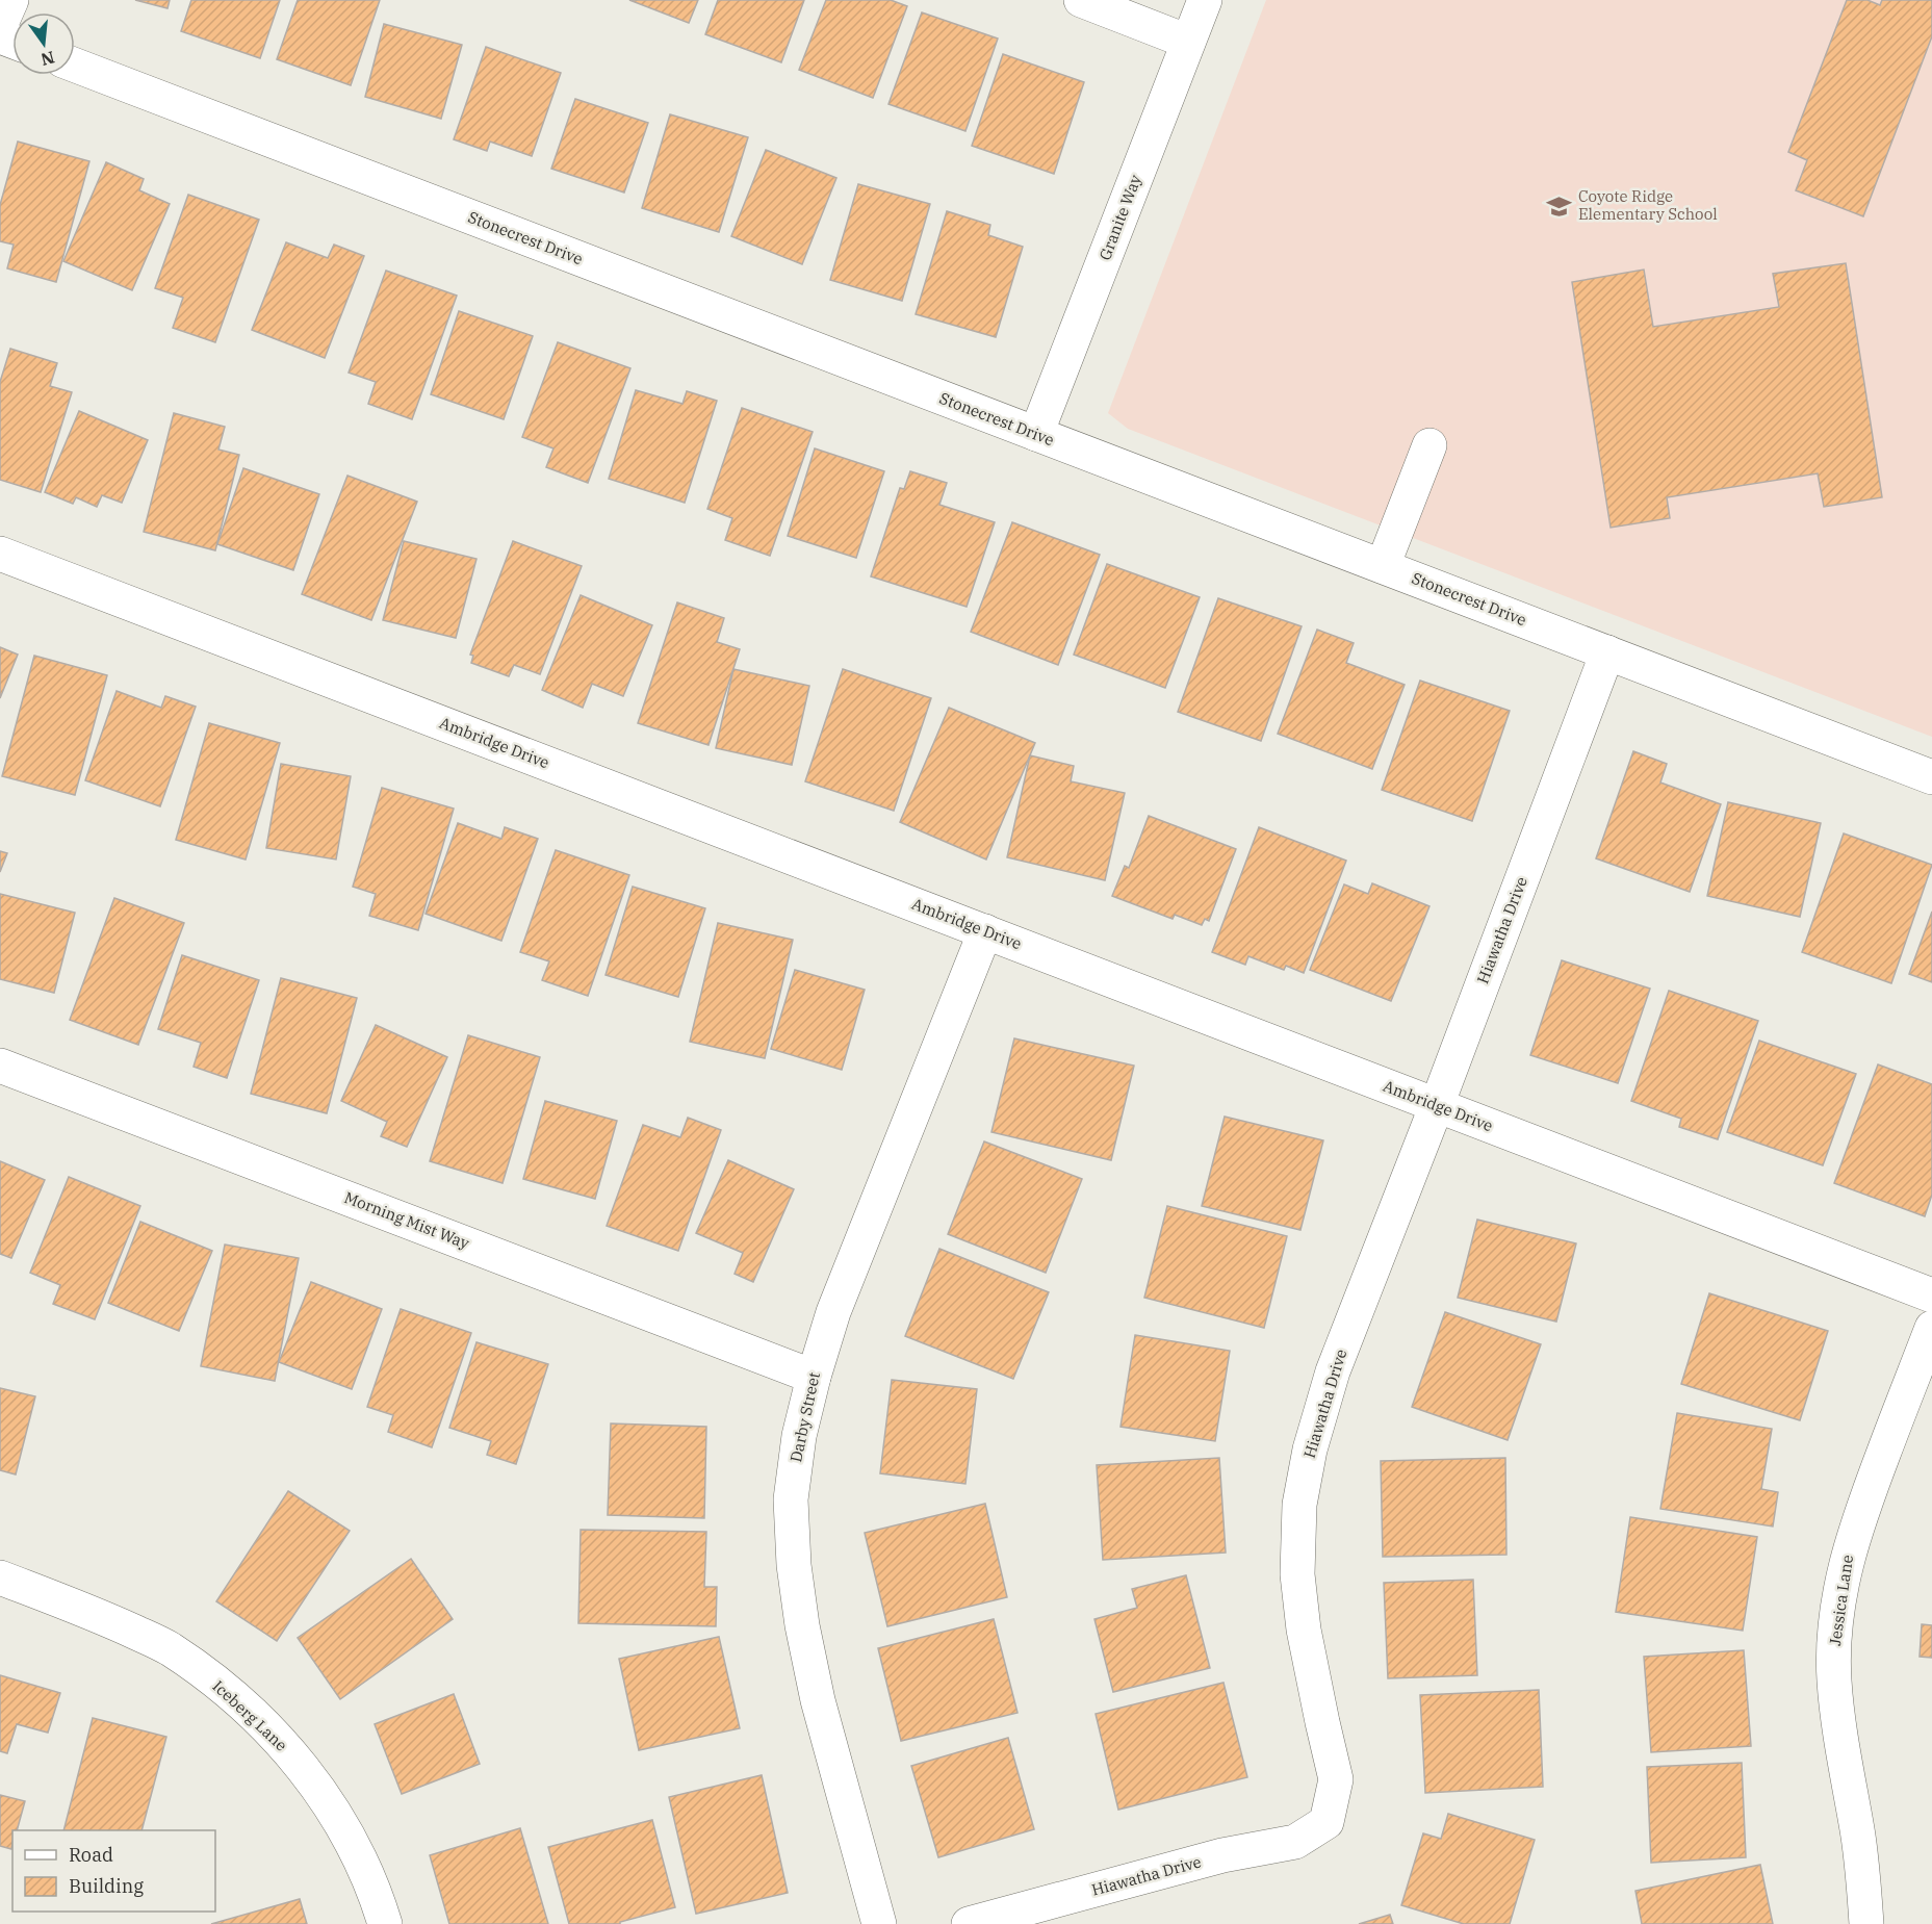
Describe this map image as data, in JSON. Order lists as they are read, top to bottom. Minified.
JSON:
{"streets":{"street":["Granite Way","Stonecrest Drive","Ambridge Drive","Hiawatha Drive","Morning Mist Way","Darby Street","Jessica Lane","Iceberg Lane"]},"crossings":[["Granite Way","Stonecrest Drive"],["Stonecrest Drive","Hiawatha Drive"],["Ambridge Drive","Hiawatha Drive"],["Ambridge Drive","Darby Street"],["Morning Mist Way","Darby Street"]],"places":{"school or university":["Coyote Ridge Elementary School"]},"legend":["Road","Building"],"north":"bottom"}
